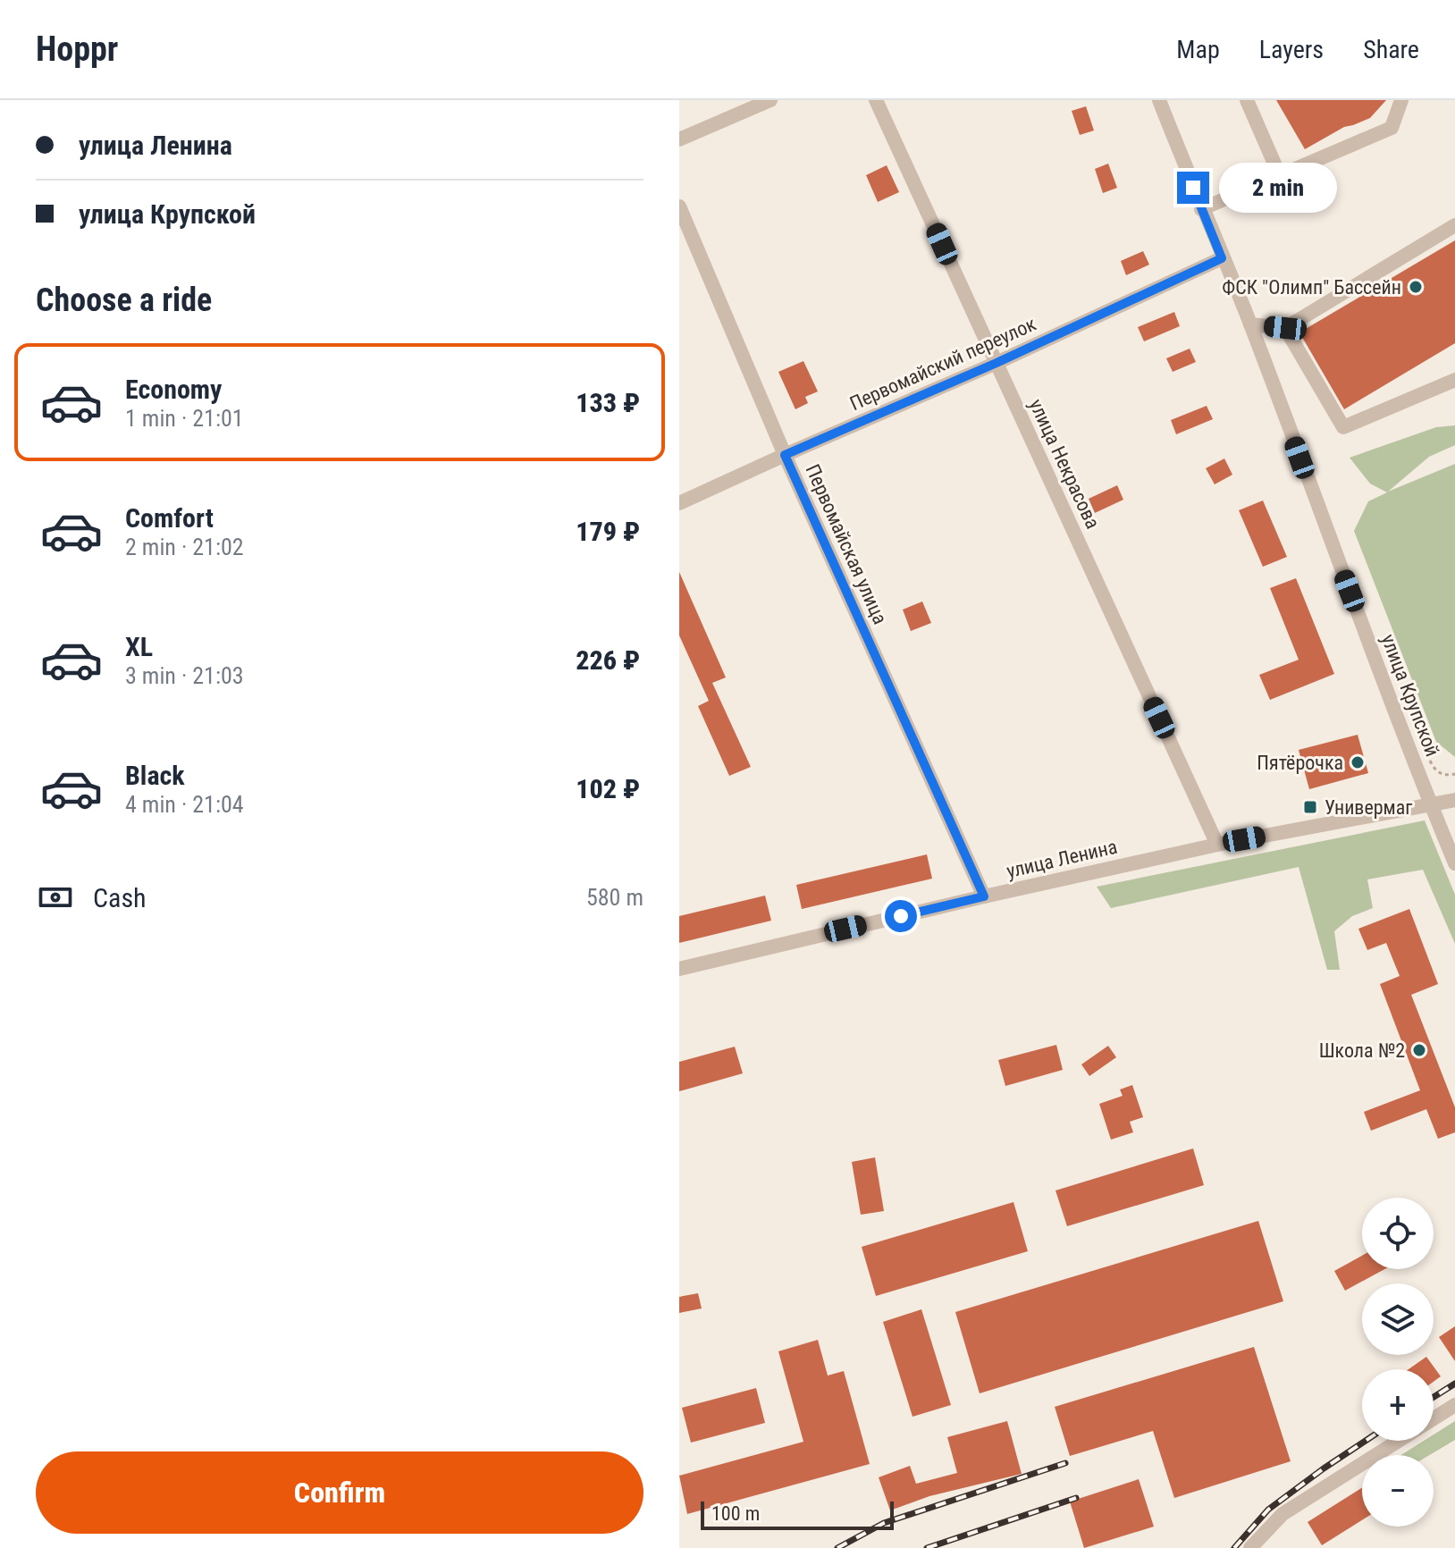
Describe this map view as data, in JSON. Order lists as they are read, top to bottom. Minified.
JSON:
{"streets":{"street":["Первомайский переулок","улица Некрасова","Первомайская улица","улица Крупской","улица Ленина"]},"crossings":[["Первомайский переулок","улица Некрасова"],["Первомайский переулок","Первомайская улица"],["Первомайский переулок","улица Крупской"],["улица Некрасова","улица Ленина"],["Первомайская улица","улица Ленина"],["улица Крупской","улица Ленина"]],"places":{"other":["ФСК \"Олимп\" Бассейн","Пятёрочка","Школа №2"],"transit":["Универмаг"]},"scale_bar":"100 m","page":{"header":"Hoppr","nav":["Map","Layers","Share"],"banner":["улица Ленина","улица Крупской"],"bubble":"2 min","heading":"Choose a ride","list":[{"name":"Economy","note":"1 min · 21:01","value":"133 ₽"},{"name":"Comfort","note":"2 min · 21:02","value":"179 ₽"},{"name":"XL","note":"3 min · 21:03","value":"226 ₽"},{"name":"Black","note":"4 min · 21:04","value":"102 ₽"}],"pay":["Cash","580 m"],"map_buttons":["+","−"],"buttons":"Confirm","scale":"100 m"}}
